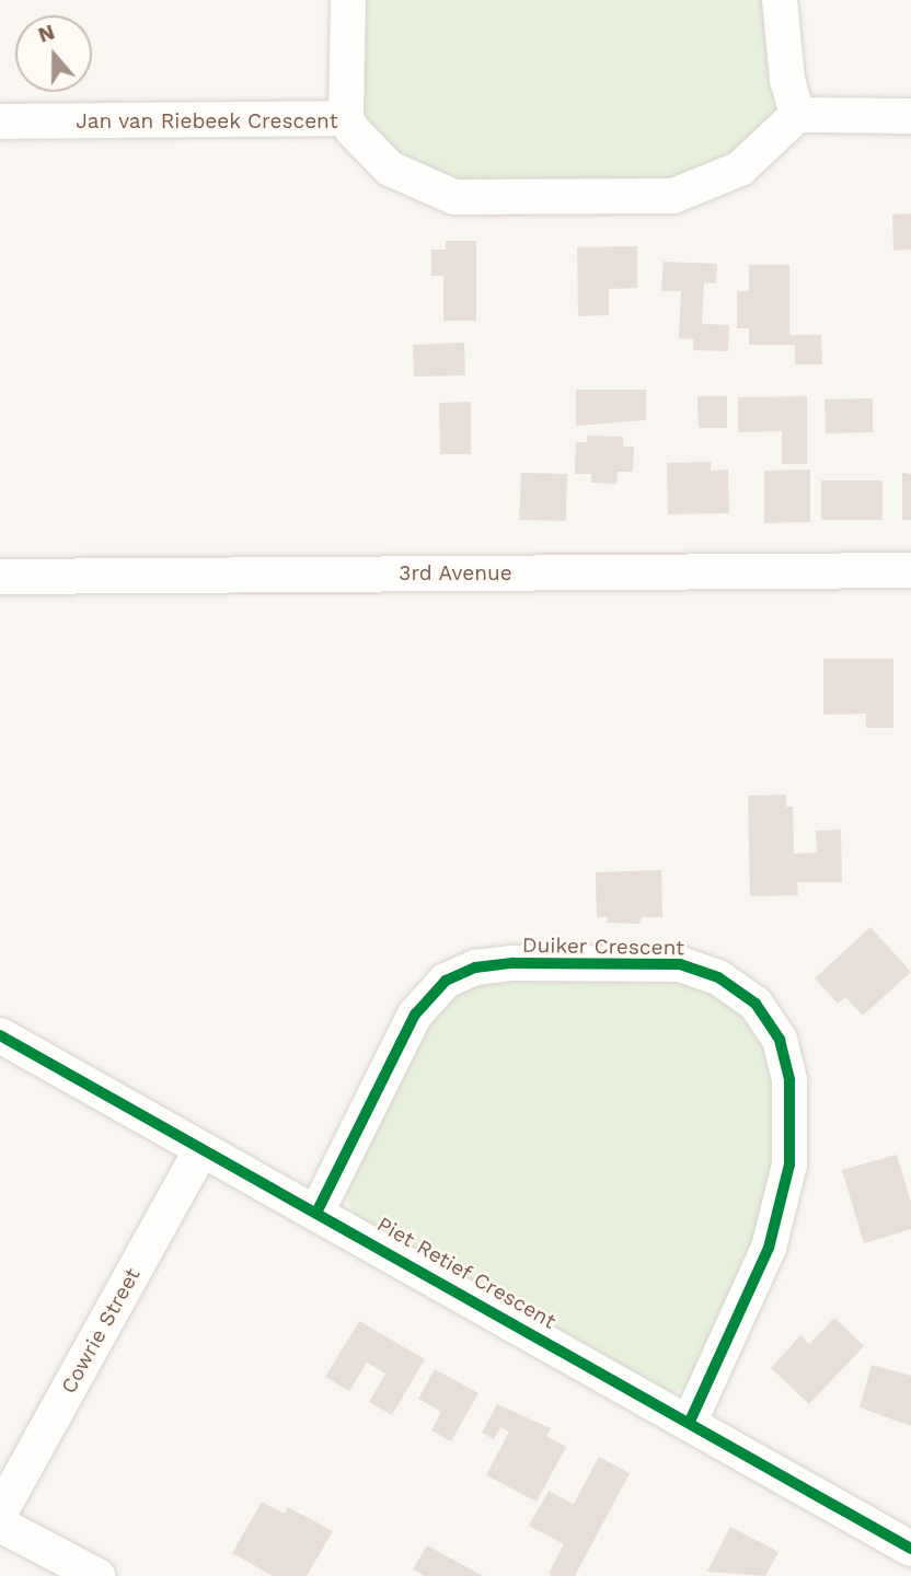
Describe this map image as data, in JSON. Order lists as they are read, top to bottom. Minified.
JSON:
{"streets":{"street":["Jan van Riebeek Crescent","3rd Avenue","Duiker Crescent","Piet Retief Crescent","Cowrie Street"]},"crossings":[["Duiker Crescent","Piet Retief Crescent"],["Piet Retief Crescent","Cowrie Street"]],"north":"top"}
